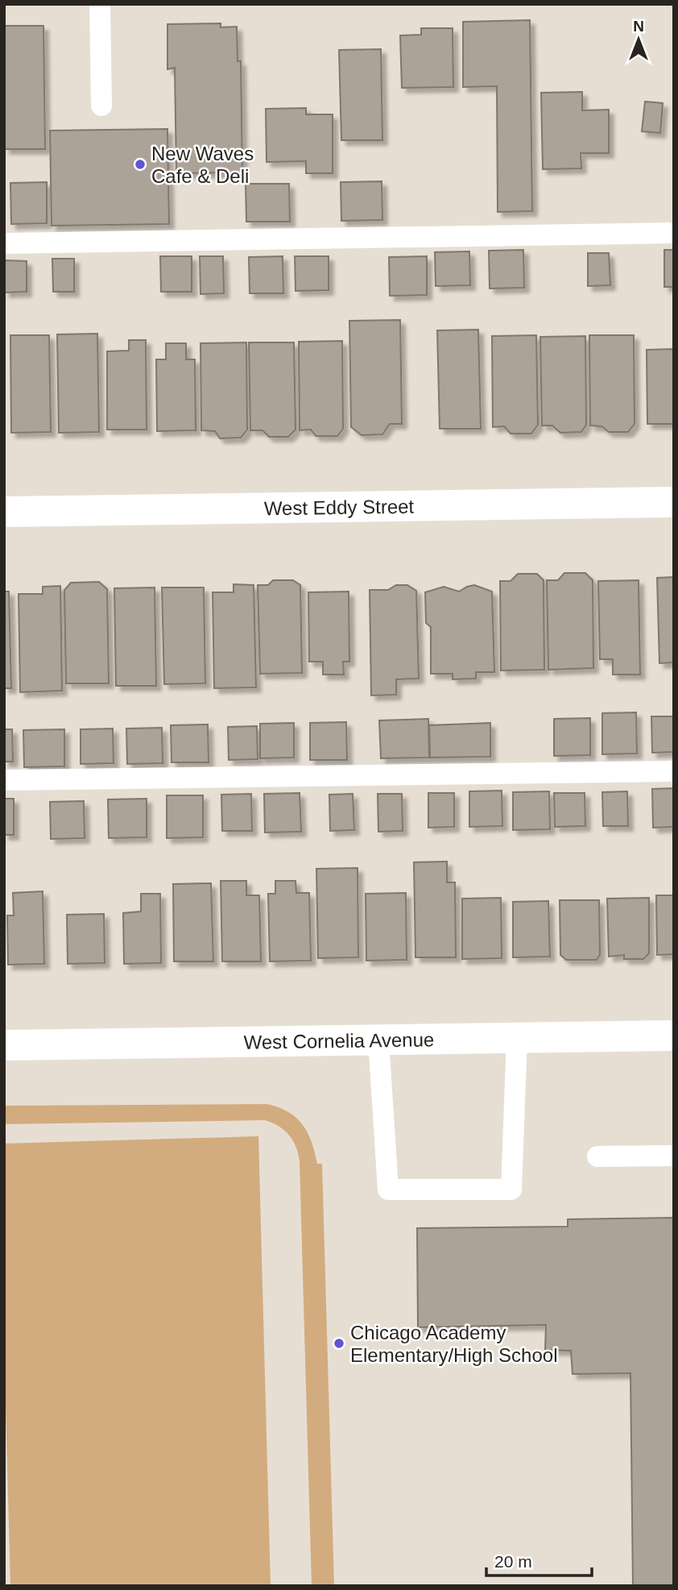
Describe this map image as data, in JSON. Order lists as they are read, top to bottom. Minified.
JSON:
{"streets":{"street":["West Eddy Street","West Cornelia Avenue"]},"places":["New Waves Cafe & Deli","Chicago Academy Elementary/High School"],"scale_bar":"20 m","north":"top"}
